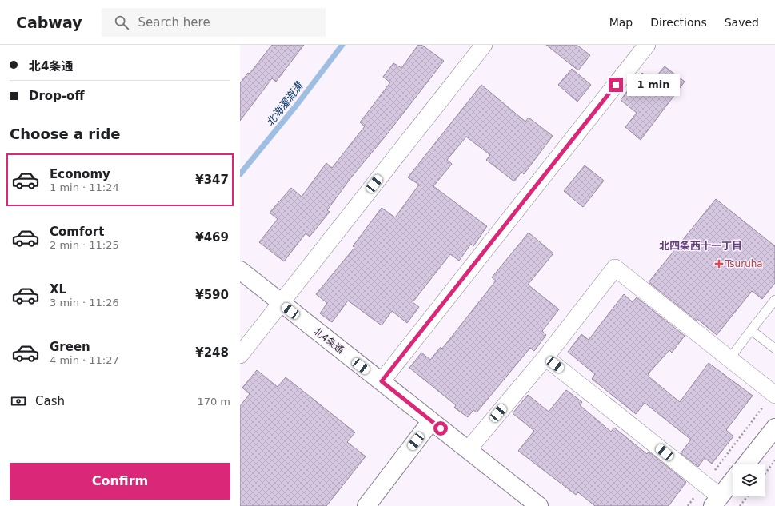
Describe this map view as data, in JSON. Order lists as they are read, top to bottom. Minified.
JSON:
{"streets":{"street":["北4条通"]},"districts":["北四条西十一丁目"],"water":["北海灌漑溝"],"places":{"health":["Tsuruha"]},"page":{"header":"Cabway","search":"Search here","nav":["Map","Directions","Saved"],"banner":["北4条通","Drop-off"],"bubble":"1 min","heading":"Choose a ride","list":[{"name":"Economy","note":"1 min · 11:24","value":"¥347"},{"name":"Comfort","note":"2 min · 11:25","value":"¥469"},{"name":"XL","note":"3 min · 11:26","value":"¥590"},{"name":"Green","note":"4 min · 11:27","value":"¥248"}],"pay":["Cash","170 m"],"buttons":"Confirm"}}
